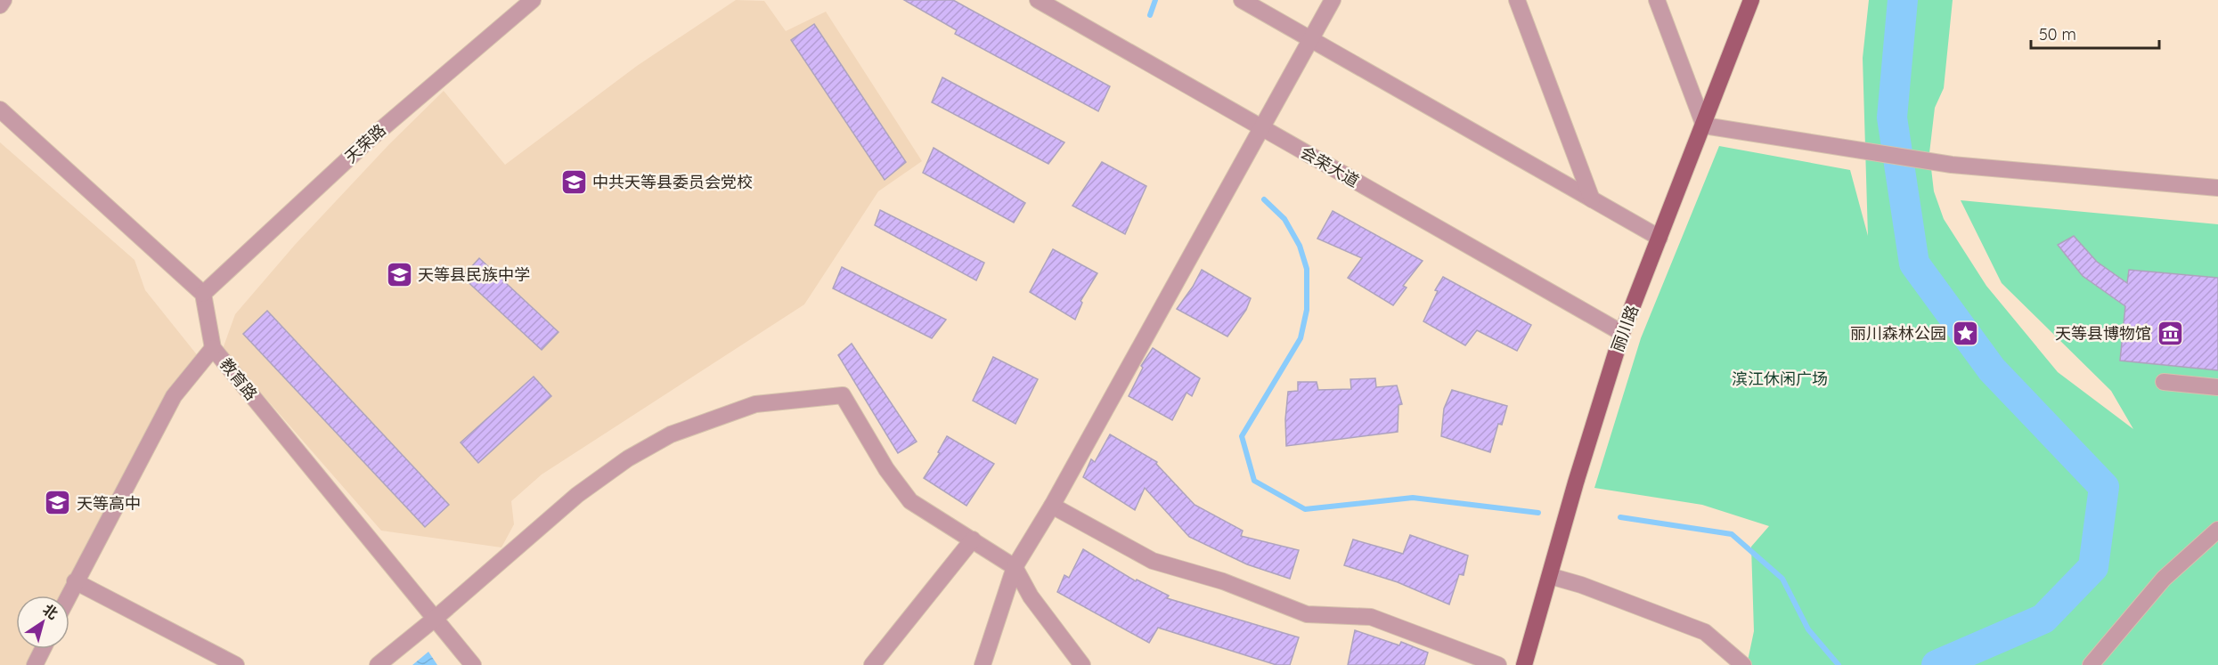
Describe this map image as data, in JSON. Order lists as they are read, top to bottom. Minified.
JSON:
{"streets":{"main road":["丽川路"],"street":["天荣路","会荣大道","教育路"]},"crossings":[["天荣路","教育路"],["会荣大道","丽川路"]],"parks":["滨江休闲广场"],"places":{"school or university":["中共天等县委员会党校","天等县民族中学","天等高中"],"place":["丽川森林公园"],"museum":["天等县博物馆"]},"scale_bar":"50 m","north":"top right"}
